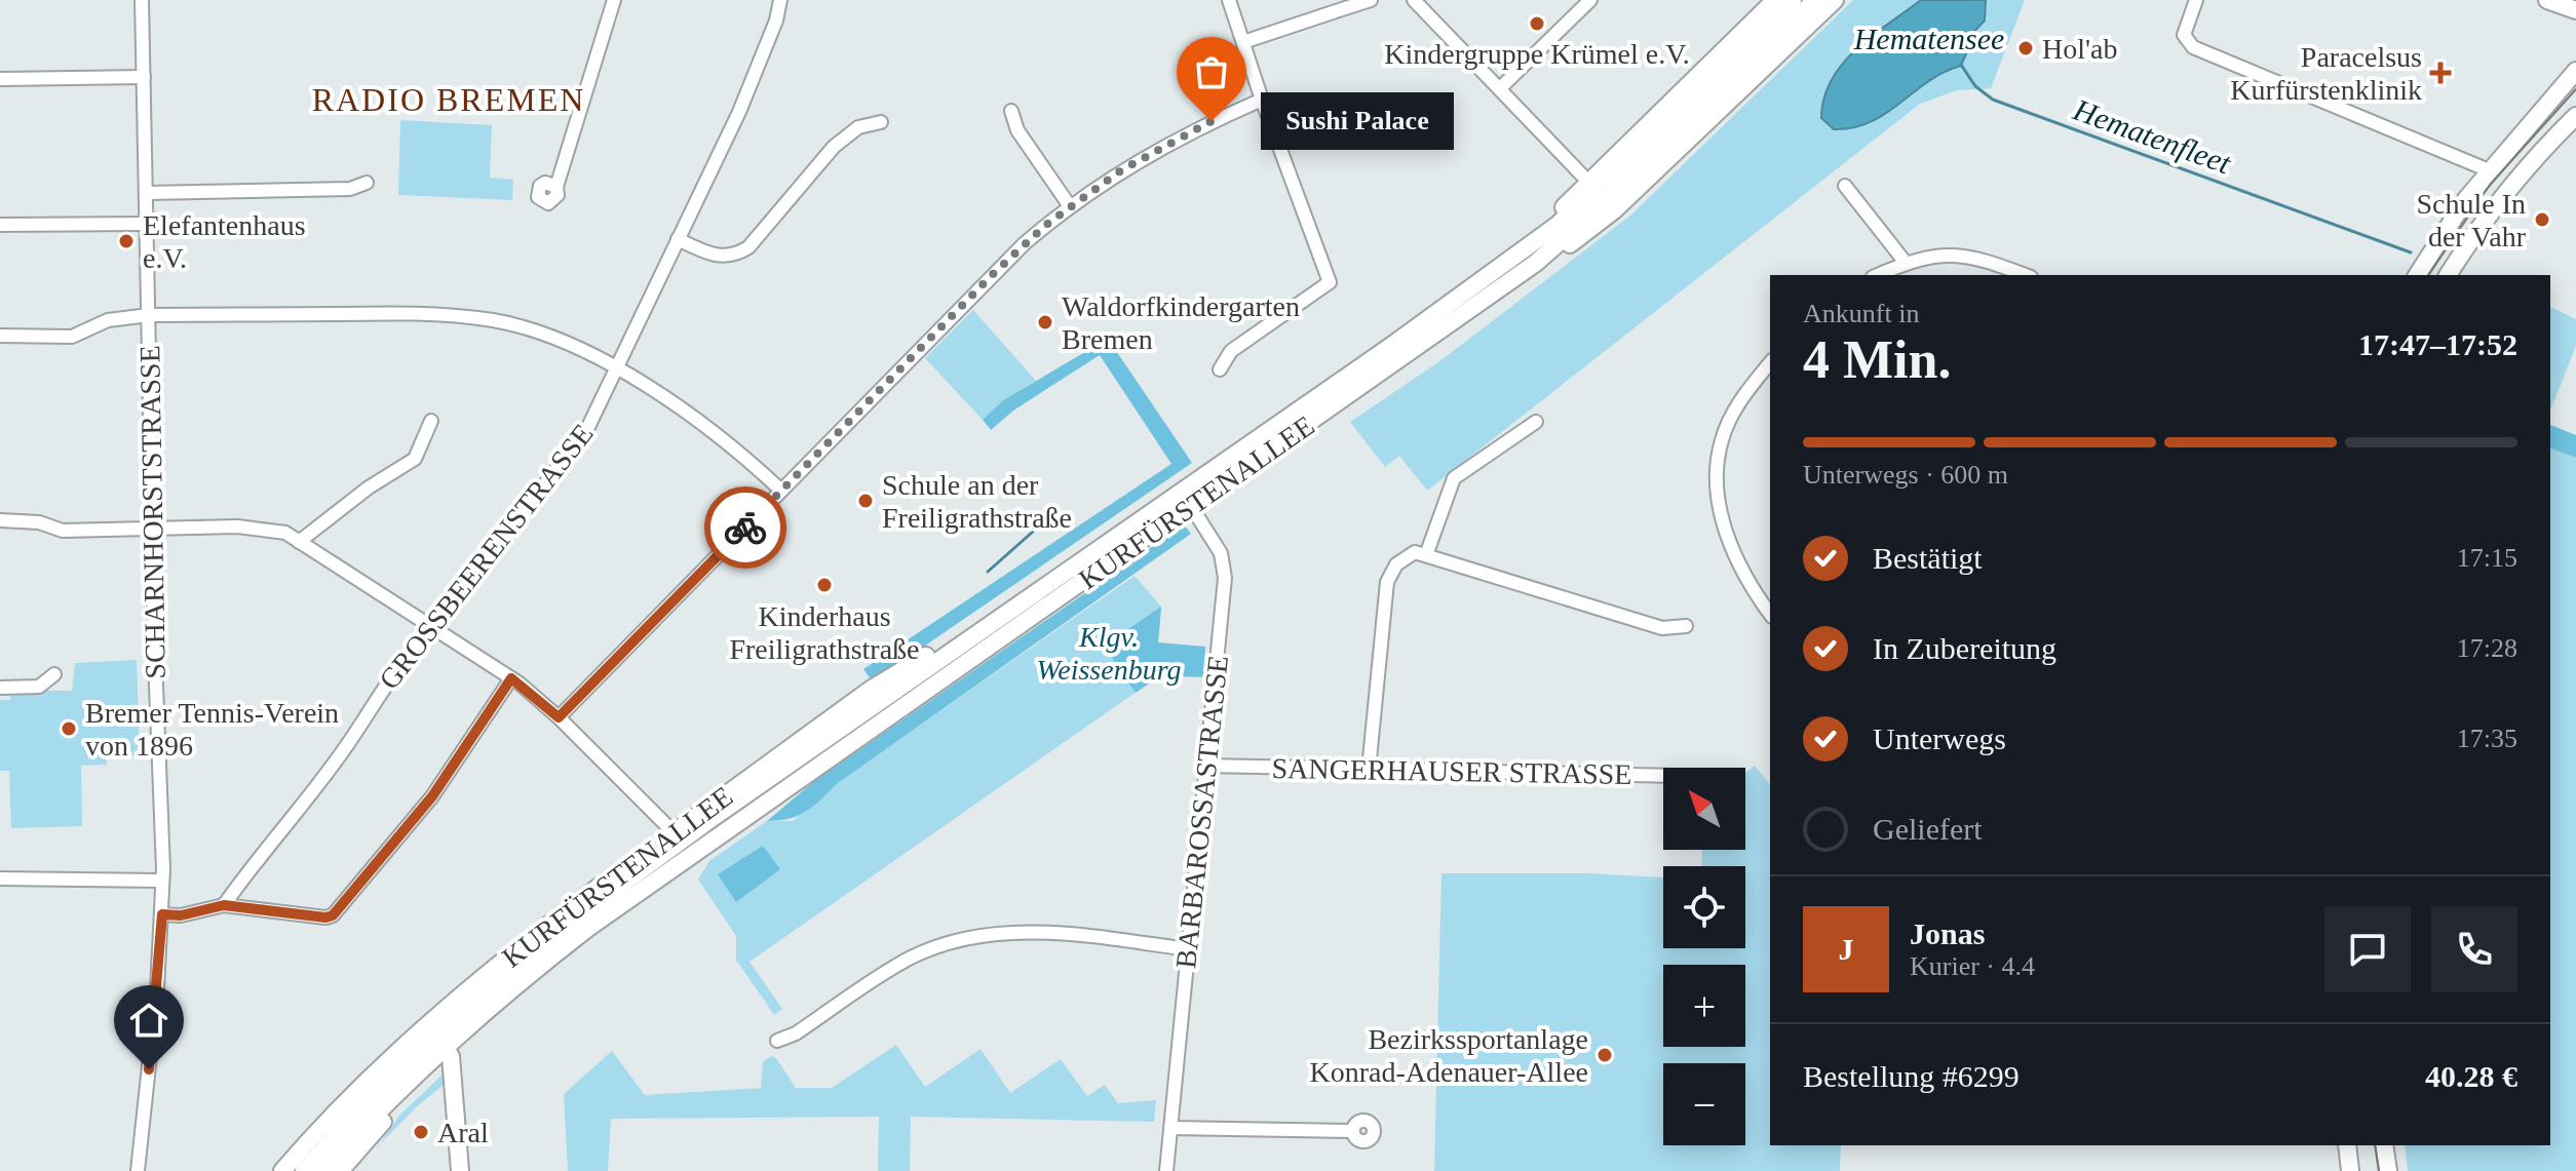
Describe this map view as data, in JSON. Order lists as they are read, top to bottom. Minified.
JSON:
{"streets":{"main road":["KURFÜRSTENALLEE"],"street":["SCHARNHORSTSTRASSE","GROSSBEERENSTRASSE","SANGERHAUSER STRASSE","BARBAROSSASTRASSE"]},"crossings":[["KURFÜRSTENALLEE","BARBAROSSASTRASSE"],["SANGERHAUSER STRASSE","BARBAROSSASTRASSE"]],"districts":["RADIO BREMEN"],"water":["Hematensee","Hematenfleet"],"parks":["Klgv. Weissenburg"],"places":{"other":["Kindergruppe Krümel e.V.","Hol'ab","Sushi Palace","Schule In der Vahr","Elefantenhaus e.V.","Waldorfkindergarten Bremen","Schule an der Freiligrathstraße","Kinderhaus Freiligrathstraße","Bremer Tennis-Verein von 1896","Bezirkssportanlage Konrad-Adenauer-Allee","Aral"],"health":["Paracelsus Kurfürstenklinik"]},"north":"top left","page":{"bubble":"Sushi Palace","heading":["4 Min.","Ankunft in","17:47–17:52"],"panel":["Jonas","Kurier · 4.4","Bestellung #6299","40.28 €"],"bar":"Unterwegs · 600 m","list":[["Bestätigt","17:15"],["In Zubereitung","17:28"],["Unterwegs","17:35"],"Geliefert"],"map_buttons":["+","−"],"round":"J"}}
